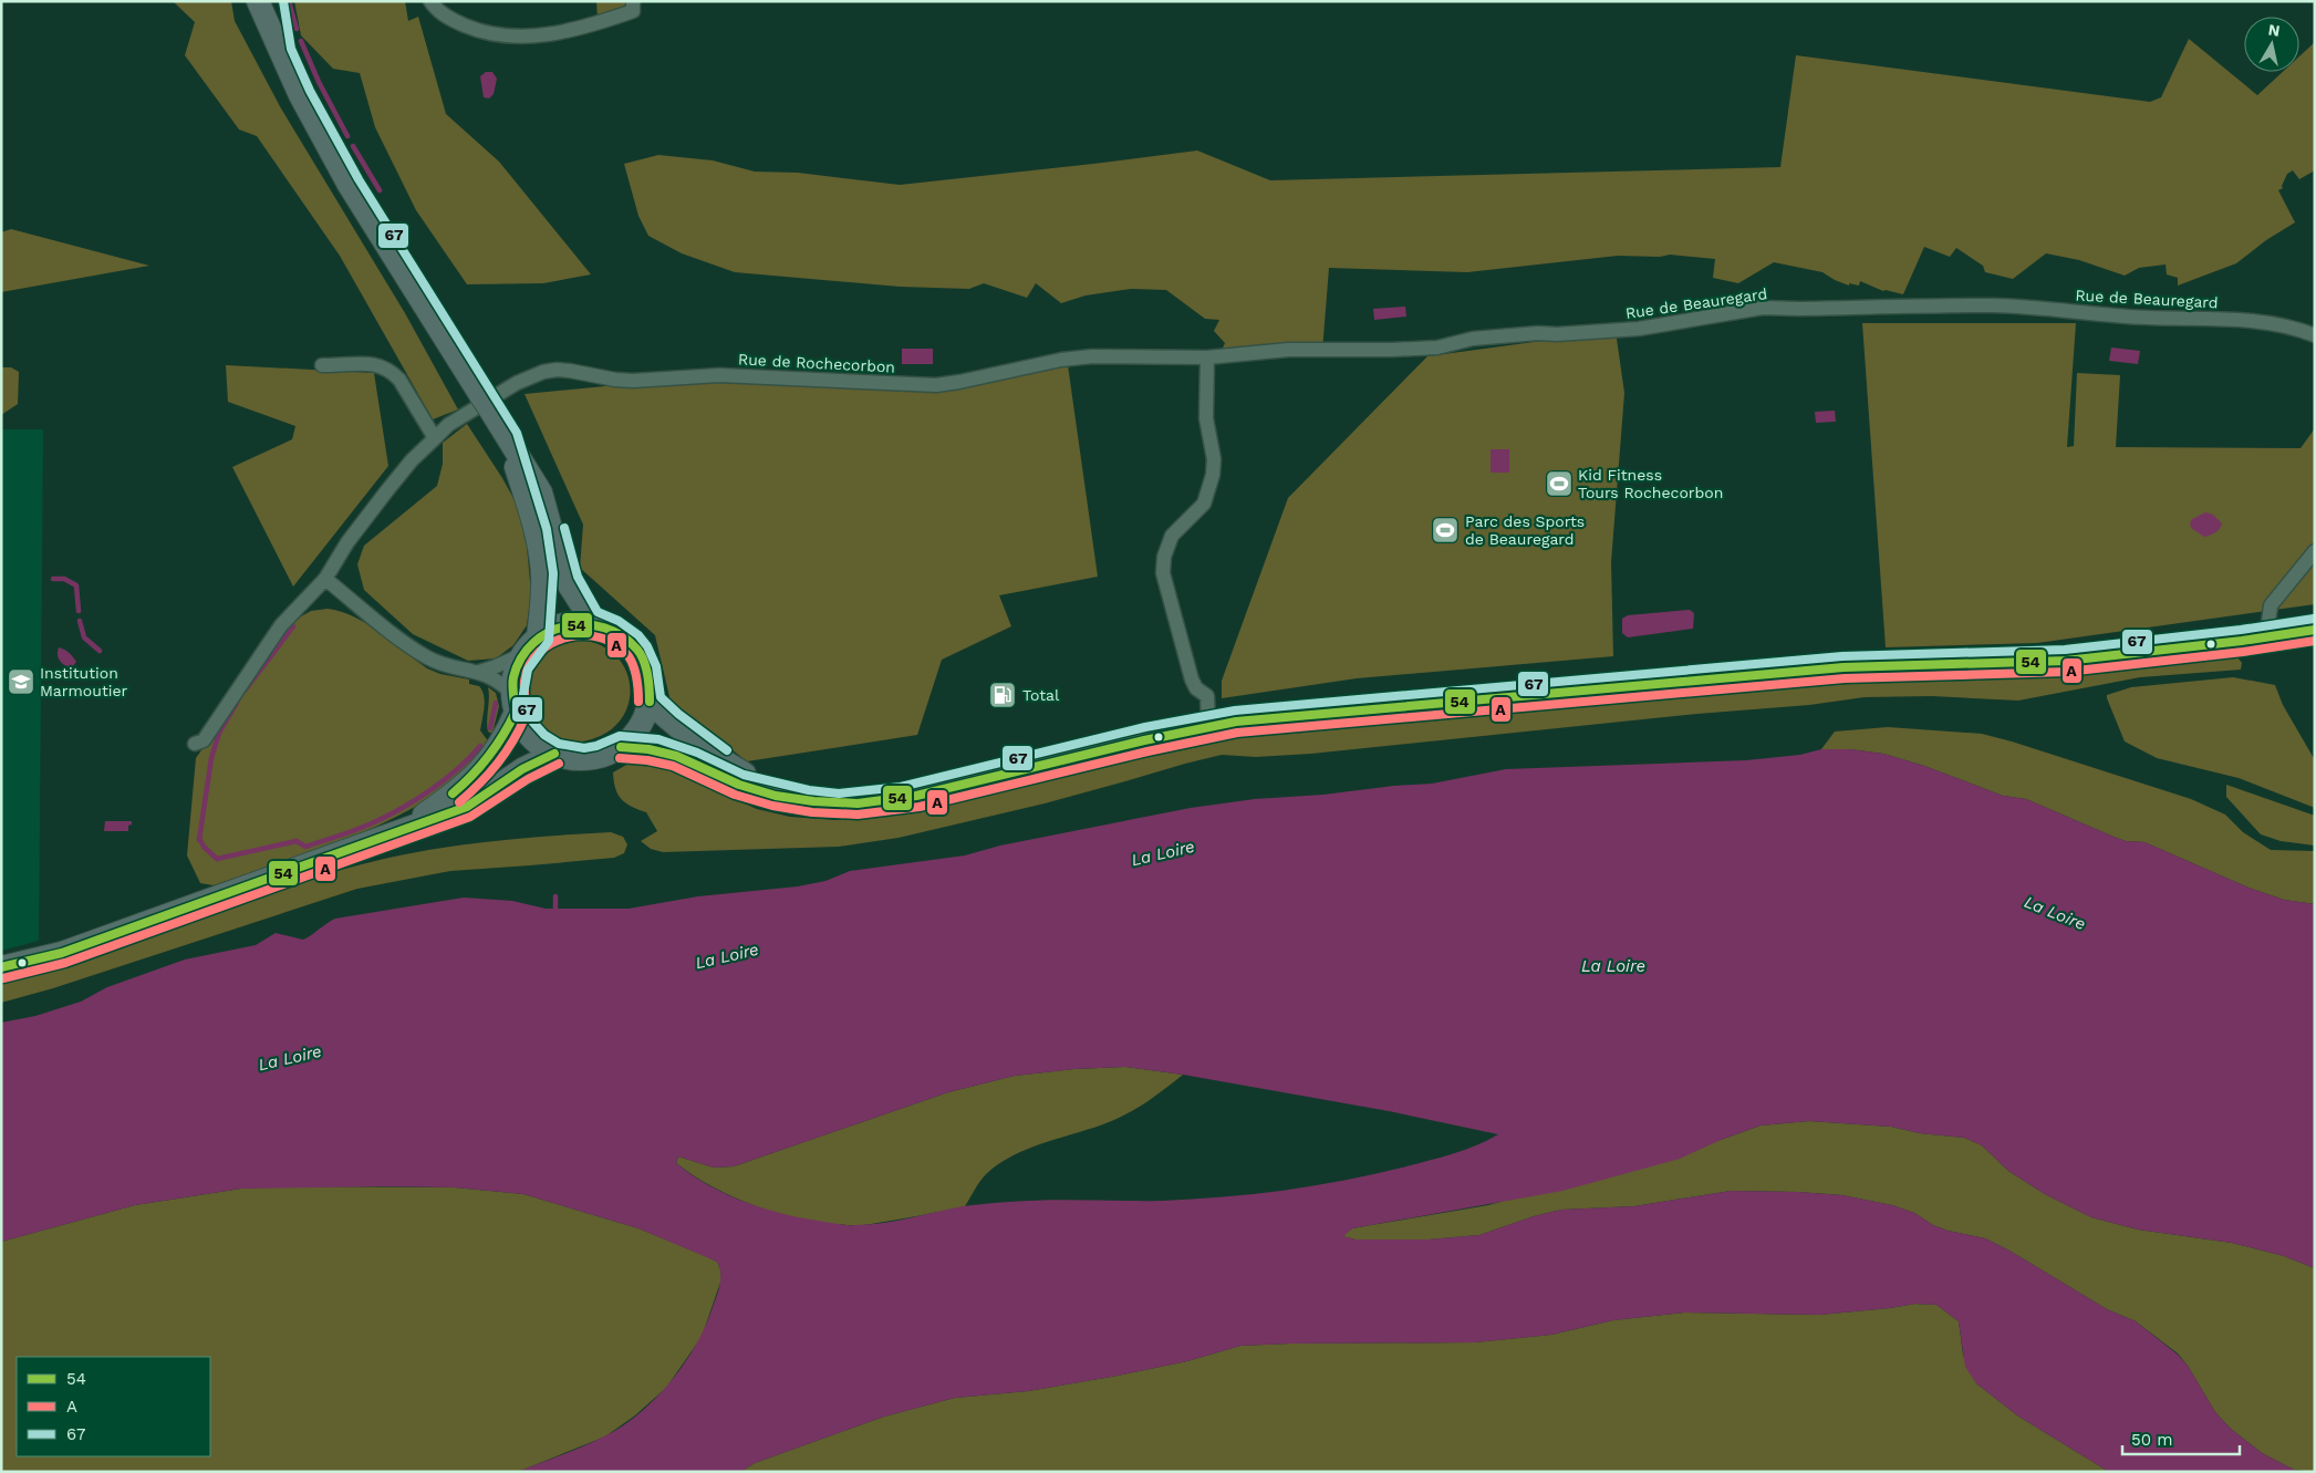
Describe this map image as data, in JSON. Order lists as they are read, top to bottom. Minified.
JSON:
{"streets":{"street":["Rue de Beauregard","Rue de Rochecorbon"]},"crossings":[["Rue de Beauregard","Rue de Rochecorbon"]],"water":["La Loire"],"places":{"sports":["Kid Fitness Tours Rochecorbon","Parc des Sports de Beauregard"],"school or university":["Institution Marmoutier"],"fuel station":["Total"]},"lines":["transit line 67","transit line 54","transit line A"],"legend":["54","A","67"],"scale_bar":"50 m","north":"top"}
